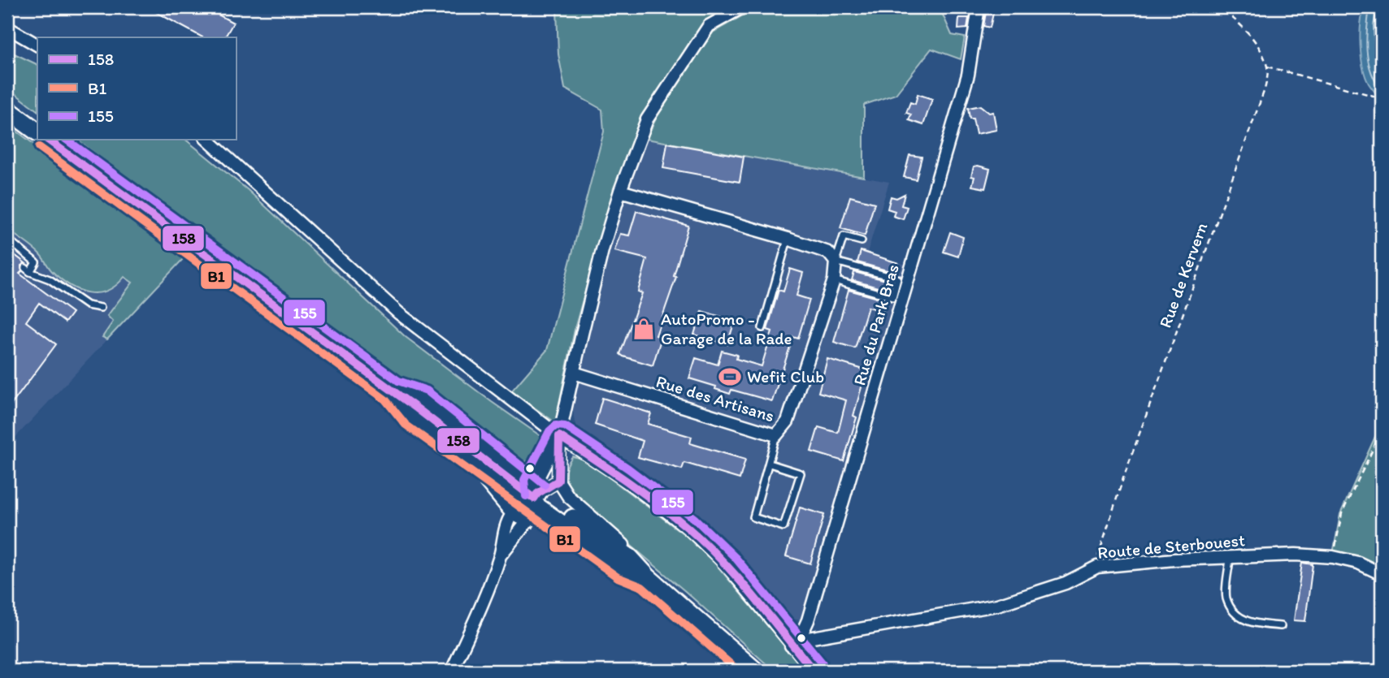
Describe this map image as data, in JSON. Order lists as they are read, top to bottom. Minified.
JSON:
{"streets":{"street":["Rue du Park Bras","Rue des Artisans","Route de Sterbouest"],"path":["Rue de Kervern"]},"crossings":[["Rue de Kervern","Route de Sterbouest"],["Rue du Park Bras","Route de Sterbouest"]],"places":{"shop":["AutoPromo - Garage de la Rade"],"sports":["Wefit Club"]},"lines":["transit line 158","transit line 155","transit line B1"],"legend":["158","B1","155"]}
